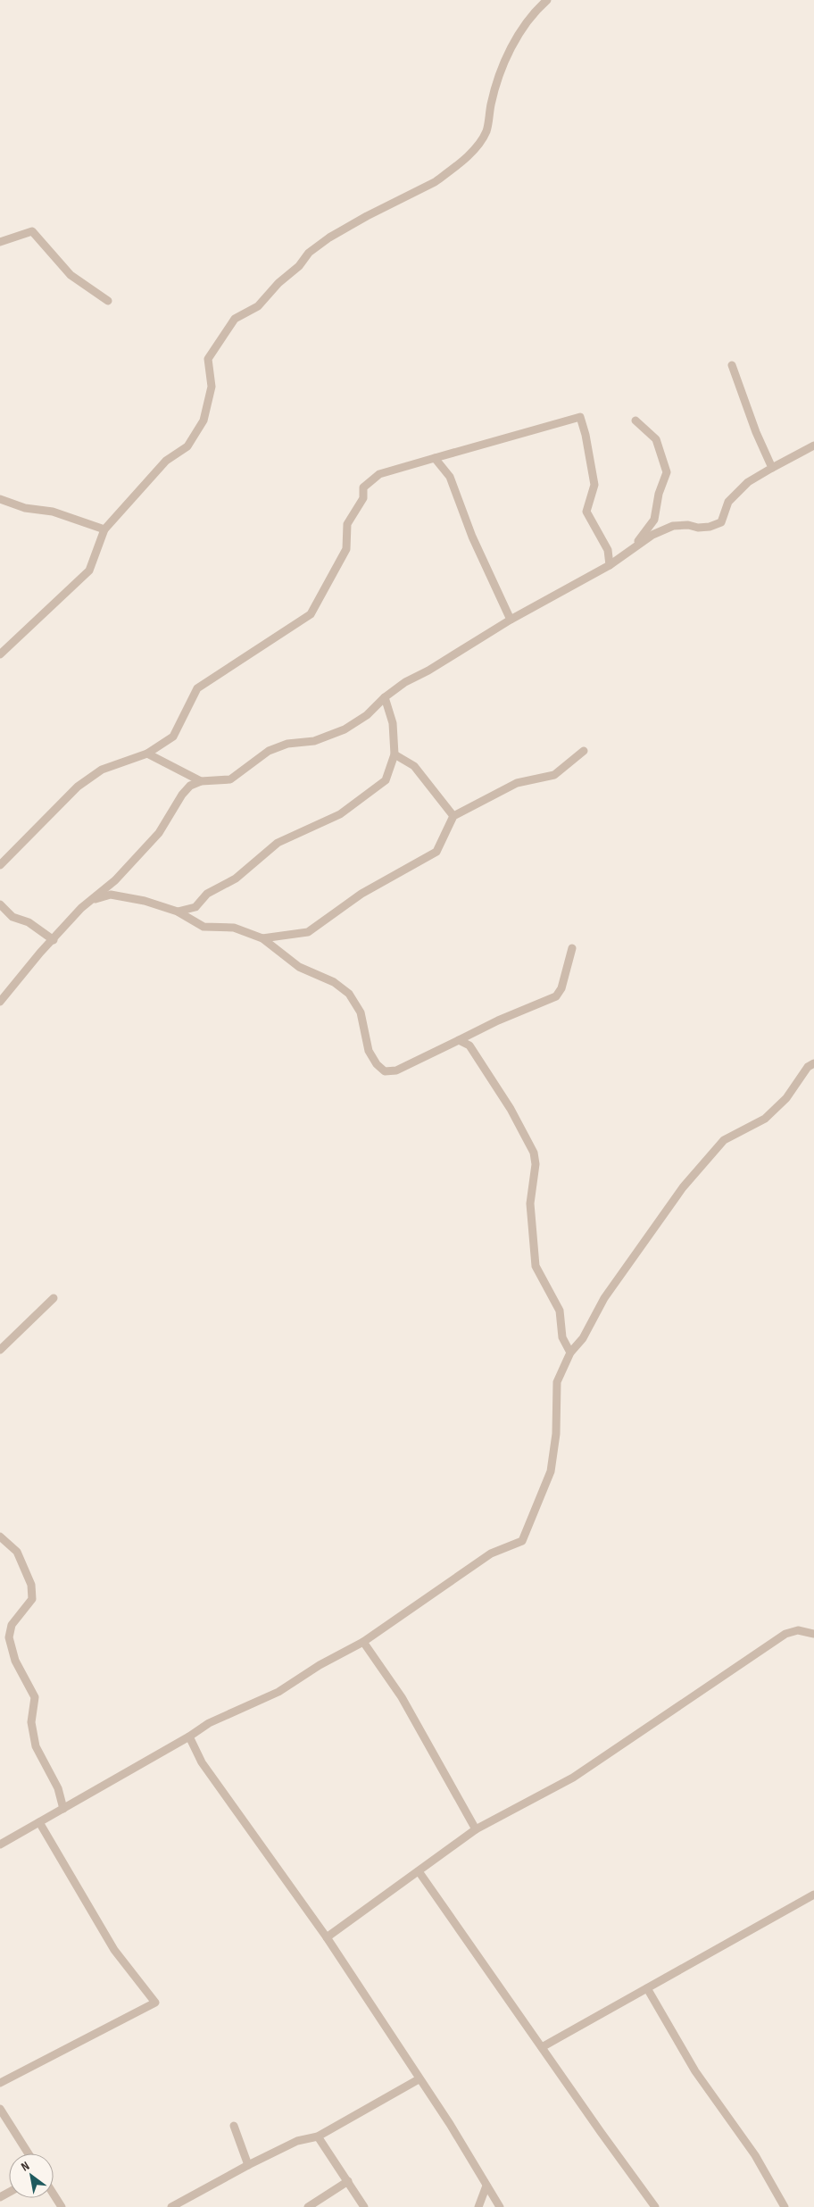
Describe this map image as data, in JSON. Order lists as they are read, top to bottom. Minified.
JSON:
{"north":"top left"}
